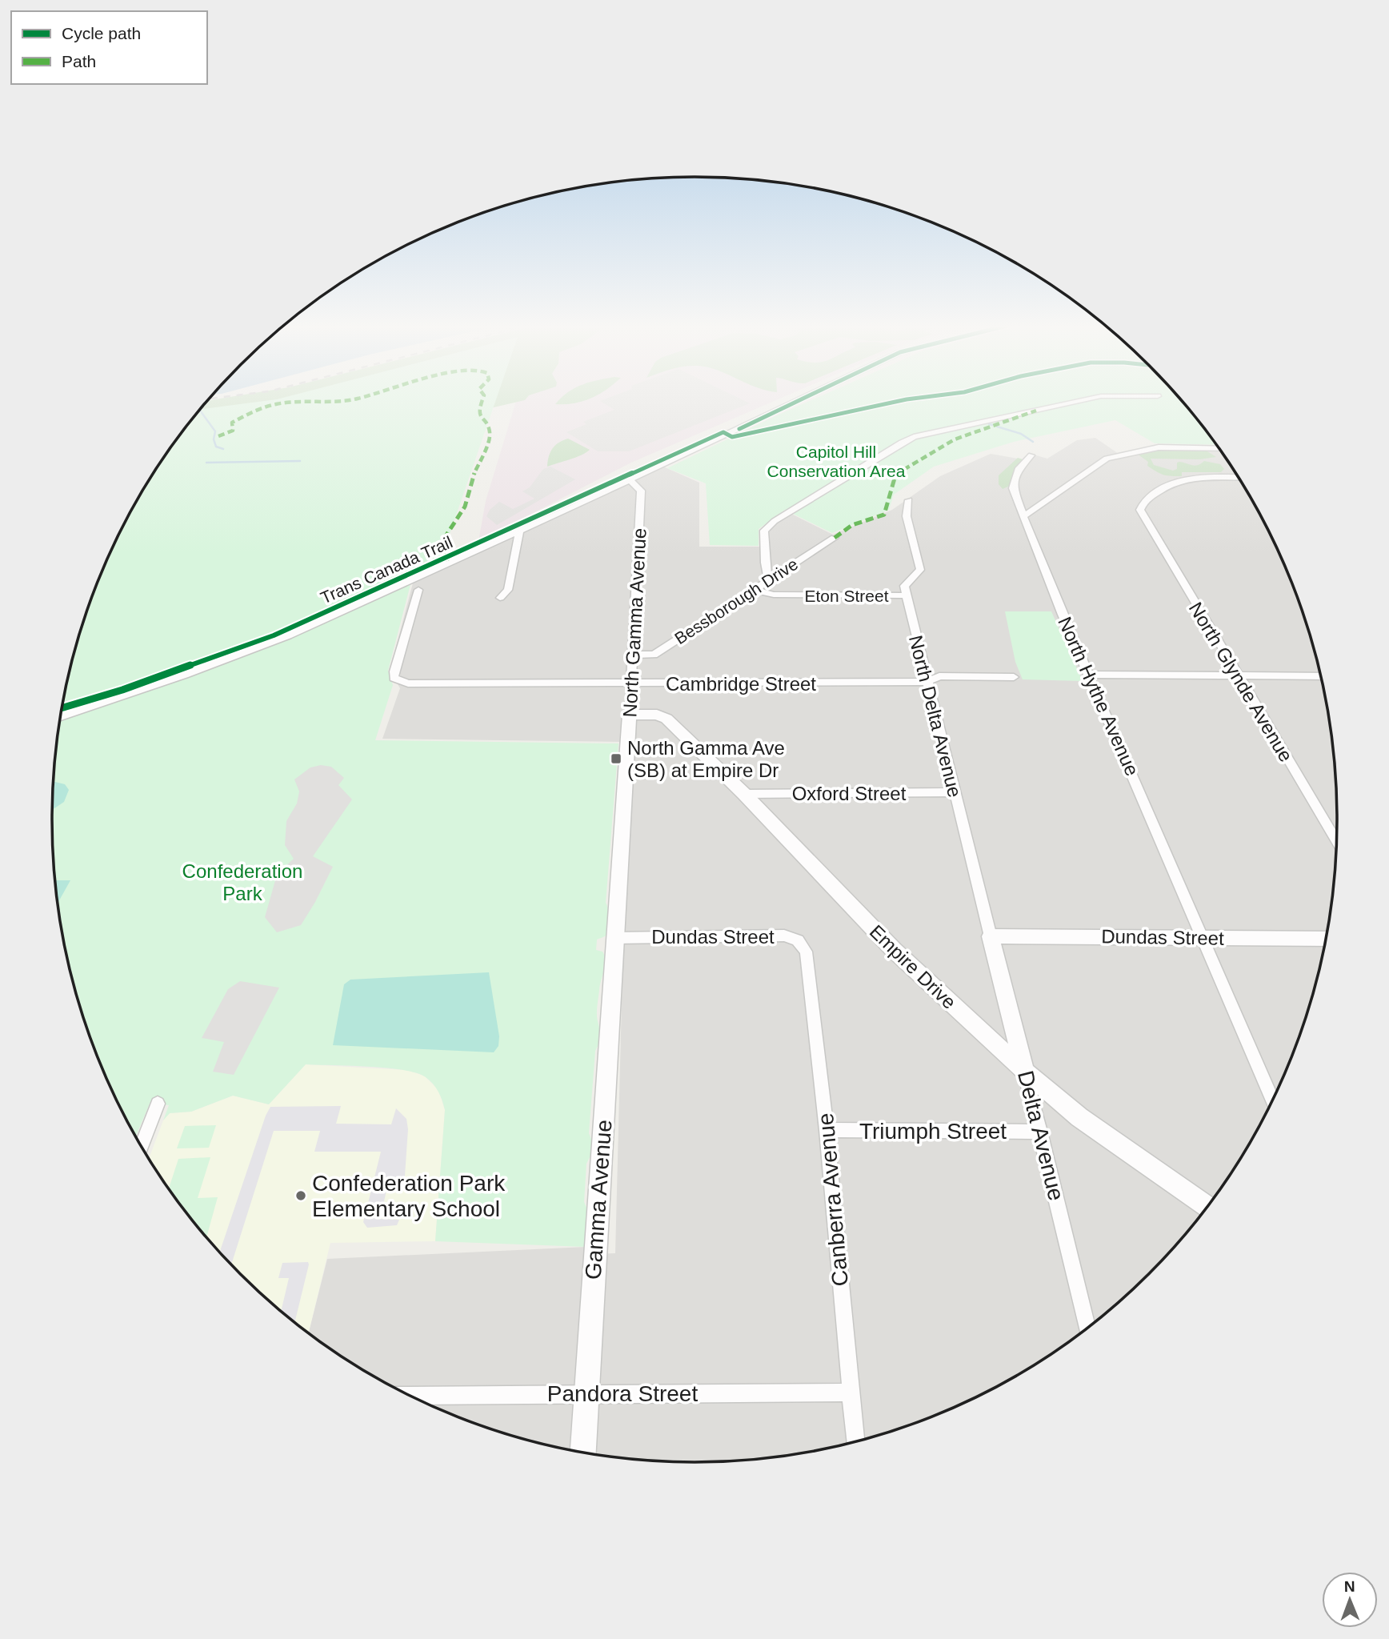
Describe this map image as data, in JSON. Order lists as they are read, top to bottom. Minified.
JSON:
{"streets":{"street":["Eton Street","Bessborough Drive","North Gamma Avenue","North Glynde Avenue","Cambridge Street","North Hythe Avenue","North Delta Avenue","Oxford Street","Dundas Street","Empire Drive","Triumph Street","Delta Avenue","Gamma Avenue","Canberra Avenue","Pandora Street"],"cycle path":["Trans Canada Trail"]},"crossings":[["Eton Street","Bessborough Drive"],["Eton Street","North Delta Avenue"],["Bessborough Drive","North Gamma Avenue"],["North Gamma Avenue","Cambridge Street"],["North Gamma Avenue","Dundas Street"],["North Gamma Avenue","Empire Drive"],["North Gamma Avenue","Gamma Avenue"],["Cambridge Street","North Delta Avenue"],["North Hythe Avenue","Dundas Street"],["North Delta Avenue","Oxford Street"],["North Delta Avenue","Dundas Street"],["North Delta Avenue","Delta Avenue"],["Oxford Street","Empire Drive"],["Dundas Street","Delta Avenue"],["Dundas Street","Gamma Avenue"],["Dundas Street","Canberra Avenue"],["Empire Drive","Delta Avenue"],["Triumph Street","Delta Avenue"],["Triumph Street","Canberra Avenue"],["Gamma Avenue","Pandora Street"],["Canberra Avenue","Pandora Street"]],"parks":["Capitol Hill Conservation Area","Confederation Park"],"places":{"transit":["North Gamma Ave (SB) at Empire Dr"],"other":["Confederation Park Elementary School"]},"legend":["Cycle path","Path"],"north":"top"}
